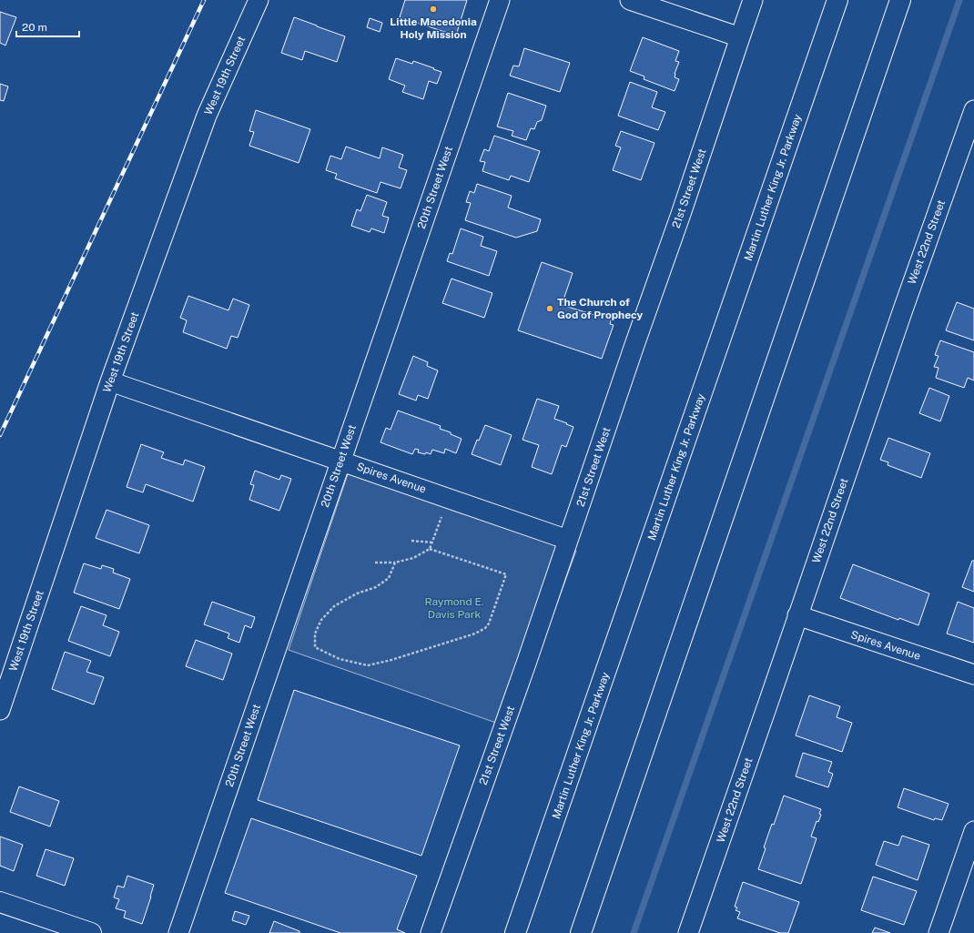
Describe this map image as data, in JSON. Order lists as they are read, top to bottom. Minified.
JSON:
{"streets":{"main road":["Martin Luther King Jr. Parkway"],"street":["West 19th Street","20th Street West","21st Street West","West 22nd Street","Spires Avenue"]},"crossings":[["West 19th Street","Spires Avenue"],["20th Street West","Spires Avenue"],["21st Street West","Spires Avenue"],["West 22nd Street","Spires Avenue"]],"parks":["Raymond E. Davis Park"],"places":["Little Macedonia Holy Mission","The Church of God of Prophecy"],"scale_bar":"20 m"}
